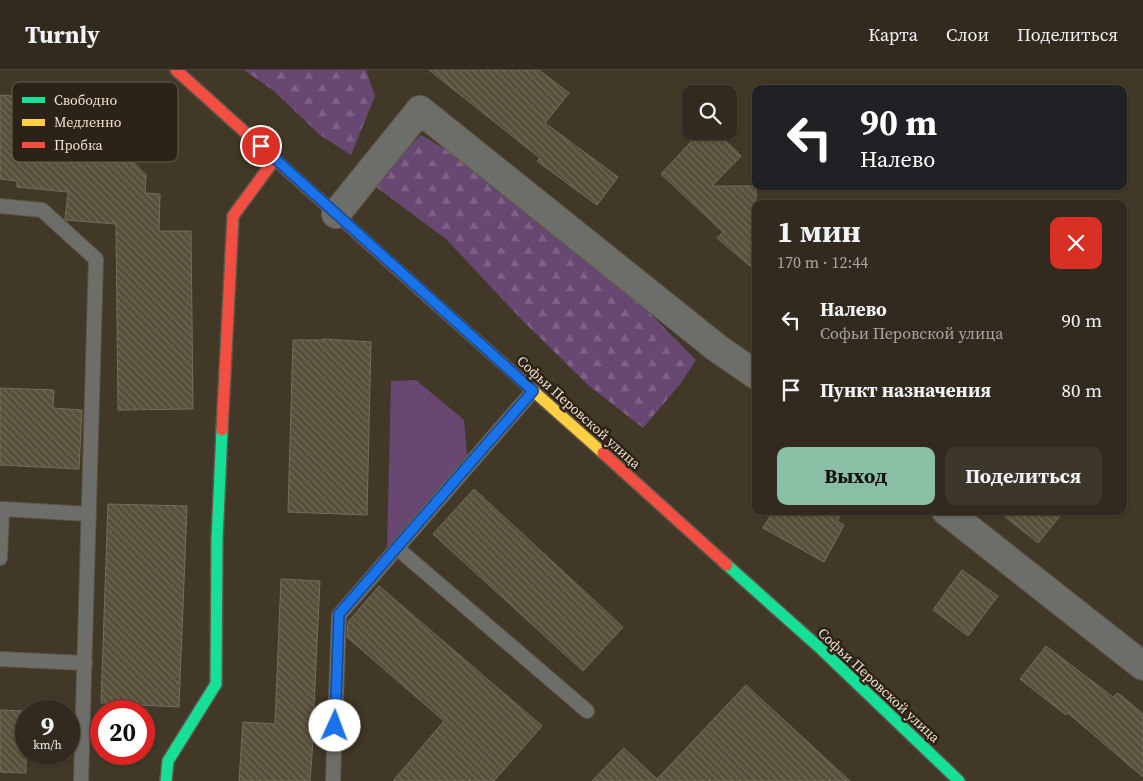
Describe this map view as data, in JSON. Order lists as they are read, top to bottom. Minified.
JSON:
{"streets":{"main road":["Софьи Перовской улица"]},"legend":["Свободно","Медленно","Пробка"],"page":{"header":"Turnly","nav":["Карта","Слои","Поделиться"],"turn":["90 m","Налево"],"heading":["1 мин","170 m · 12:44"],"list":[{"name":"Налево","note":"Софьи Перовской улица","value":"90 m"},{"name":"Пункт назначения","value":"80 m"}],"buttons":["Выход","Поделиться"],"speed":"9 km/h","limit":"20"}}
